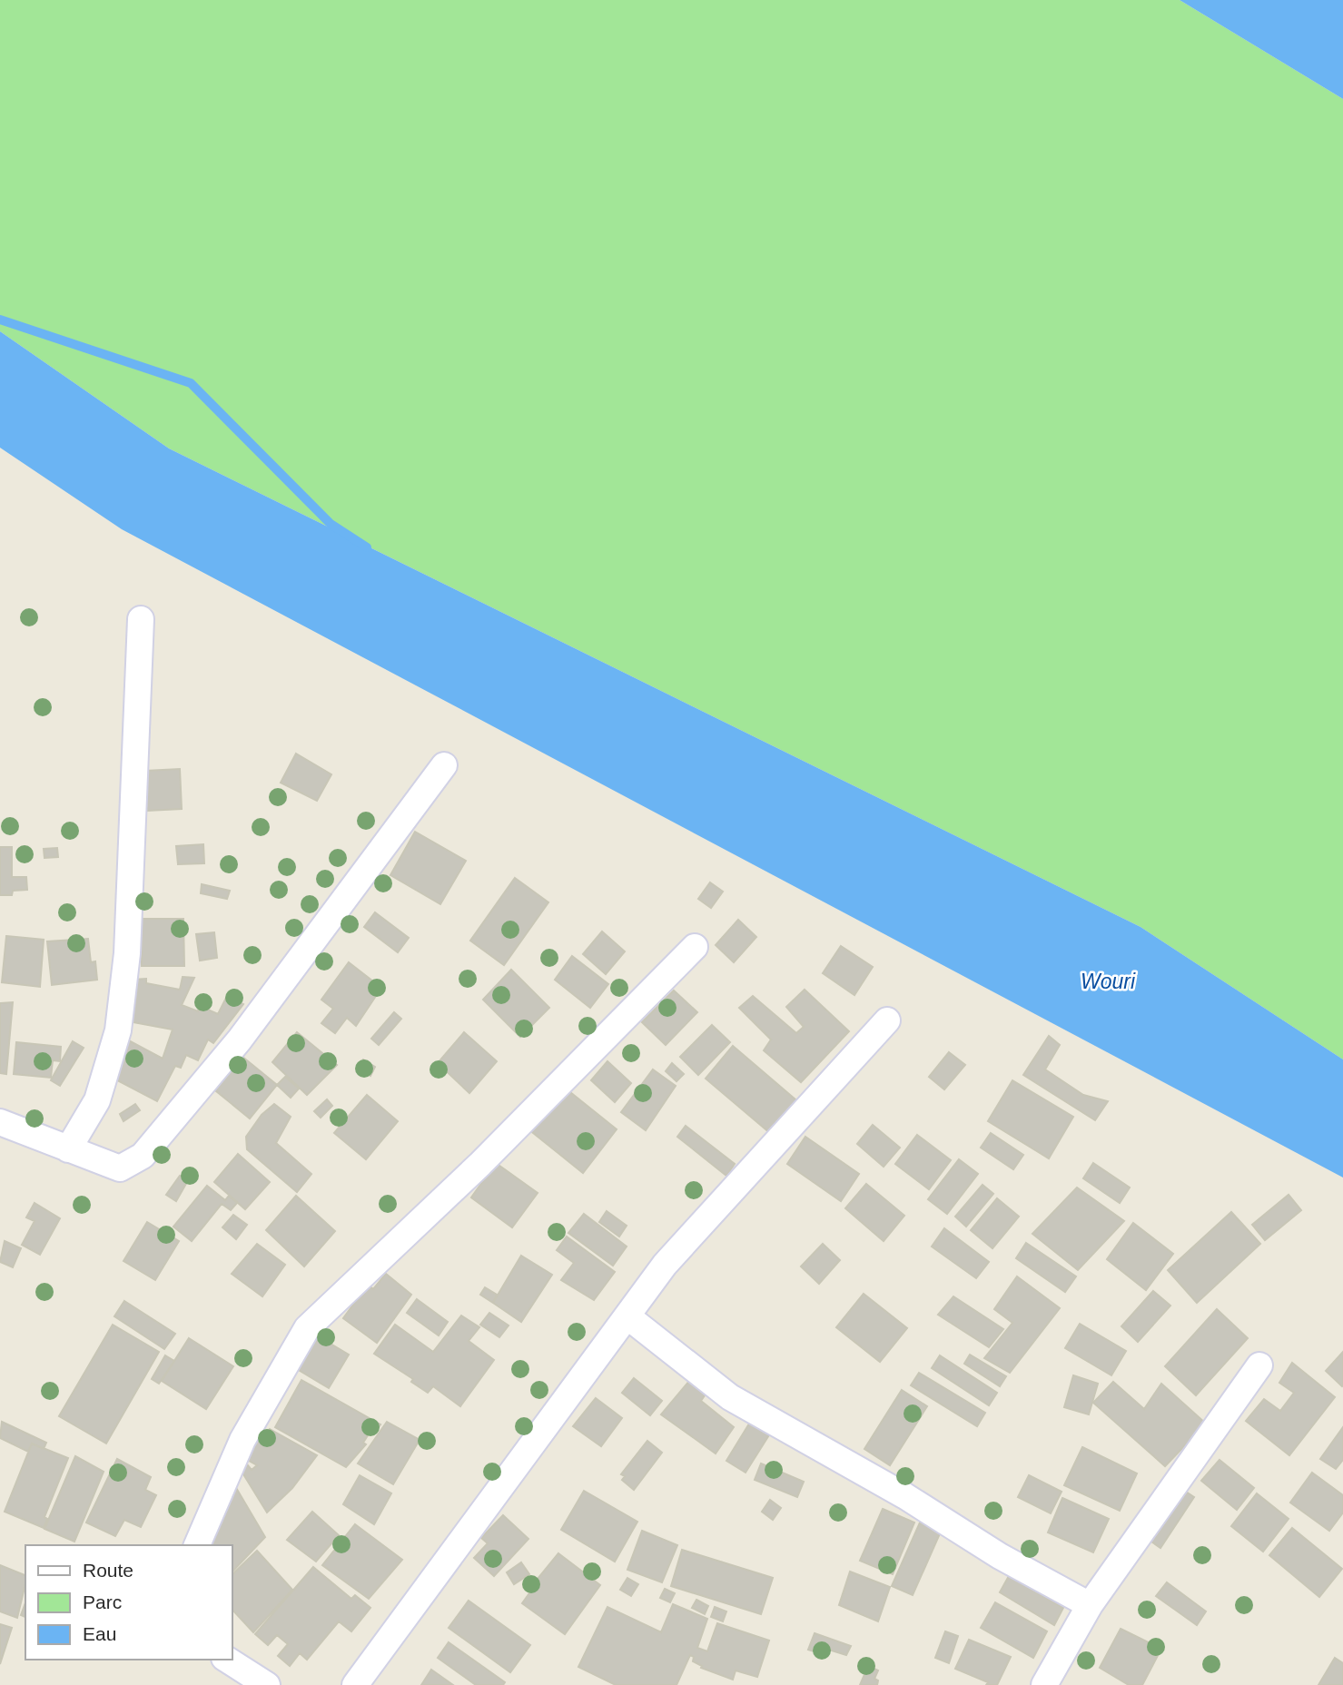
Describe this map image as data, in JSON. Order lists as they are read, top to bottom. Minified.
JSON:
{"water":["Wouri"],"legend":["Route","Parc","Eau"]}
